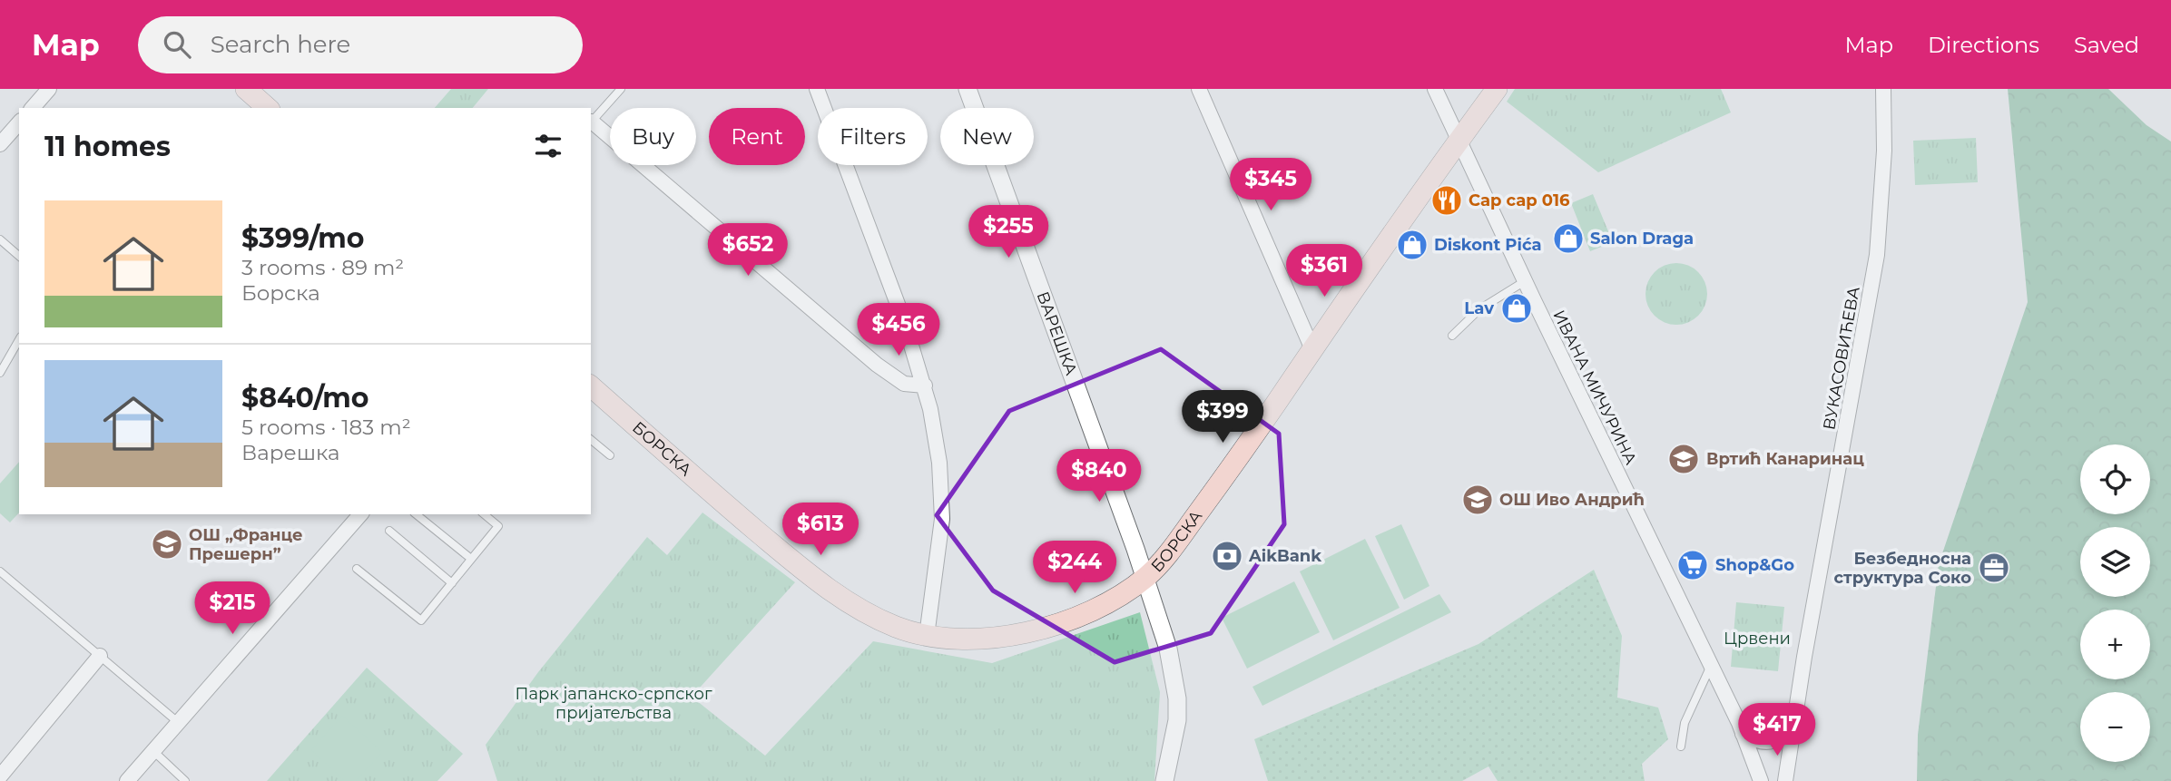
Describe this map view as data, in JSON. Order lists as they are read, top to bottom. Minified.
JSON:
{"streets":{"main road":["БОРСКА"],"street":["ВАРЕШКА","ВУКАСОВИЋЕВА","ИВАНА МИЧУРИНА"]},"crossings":[["ВАРЕШКА","БОРСКА"],["ИВАНА МИЧУРИНА","БОРСКА"]],"parks":["Црвени","Парк јапанско-српског пријатељства"],"places":{"restaurant":["Cap cap 016"],"shop":["Salon Draga","Diskont Pića","Lav"],"school or university":["Вртић Канаринац","ОШ Иво Андрић","ОШ „Франце Прешерн”"],"bank":["AikBank"],"supermarket":["Shop&Go"],"office":["Безбедносна структура Соко"]},"page":{"header":"Map","search":"Search here","nav":["Map","Directions","Saved"],"chip":["Buy","Rent","Filters","New"],"heading":"11 homes","price":["$345","$255","$652","$361","$456","$399","$840","$613","$244","$215","$417"],"list":[{"name":"$399/mo","note":"3 rooms · 89 m² · Борска"},{"name":"$840/mo","note":"5 rooms · 183 m² · Варешка"}],"map_buttons":["+","−"]}}
